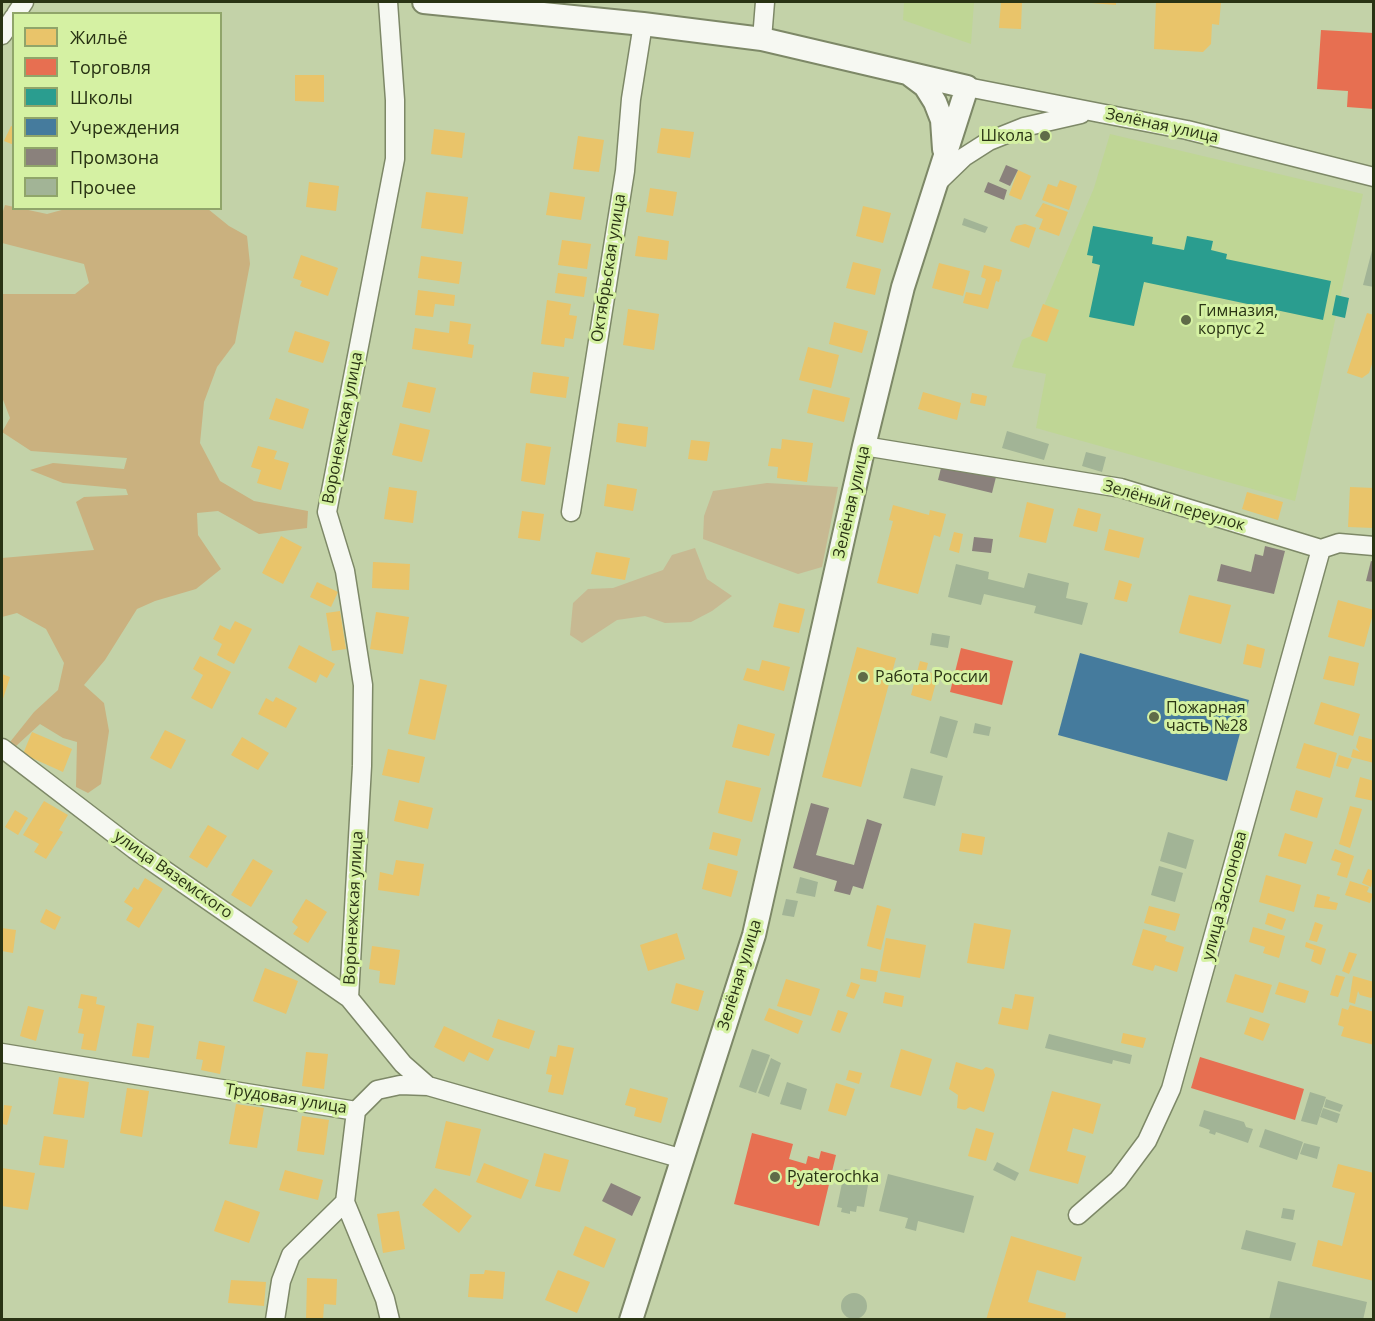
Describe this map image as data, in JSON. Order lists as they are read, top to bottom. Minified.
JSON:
{"streets":{"street":["Зелёная улица","Октябрьская улица","Воронежская улица","Зелёный переулок","улица Вяземского","улица Заслонова","Трудовая улица"]},"crossings":[["Зелёная улица","Зелёный переулок"],["Воронежская улица","улица Вяземского"],["Зелёный переулок","улица Заслонова"]],"places":["Школа","Гимназия, корпус 2","Работа России","Пожарная часть №28","Pyaterochka"],"legend":["Жильё","Торговля","Школы","Учреждения","Промзона","Прочее"]}
